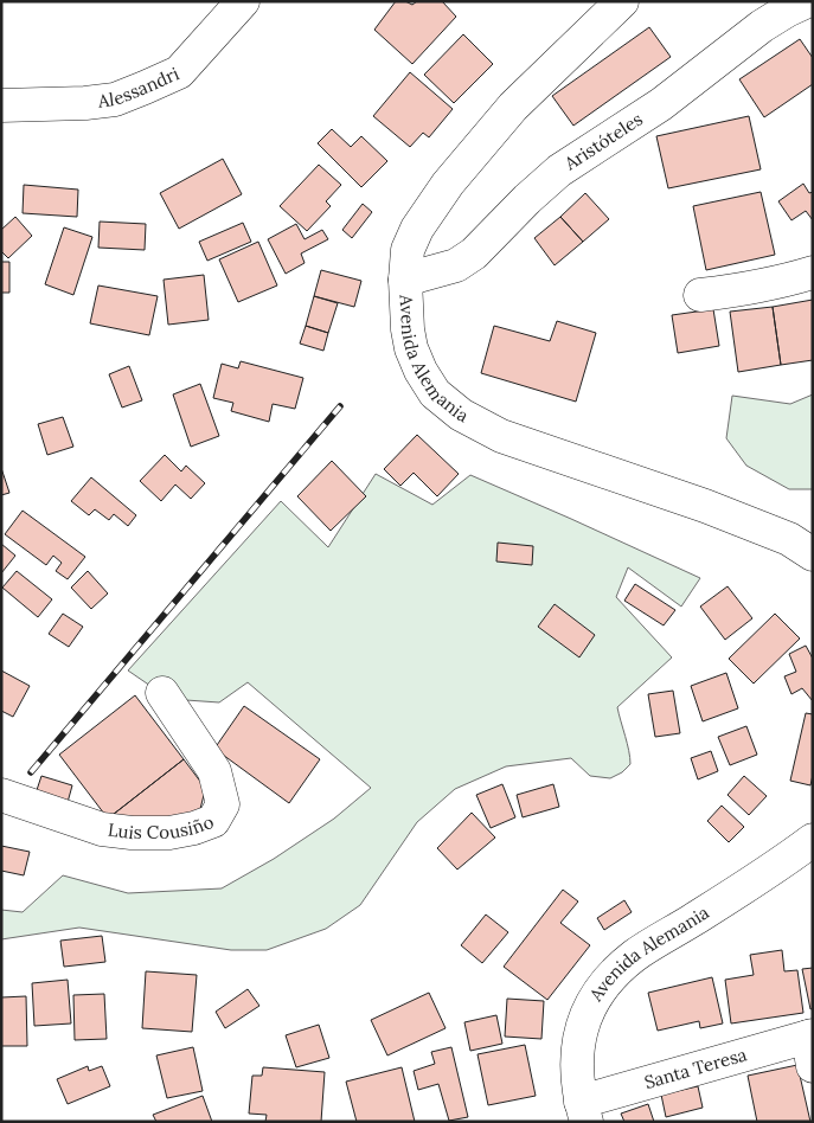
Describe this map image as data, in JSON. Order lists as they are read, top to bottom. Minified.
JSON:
{"streets":{"street":["Alessandri","Aristóteles","Avenida Alemania","Luis Cousiño","Santa Teresa"]},"crossings":[["Aristóteles","Avenida Alemania"],["Avenida Alemania","Santa Teresa"]]}
